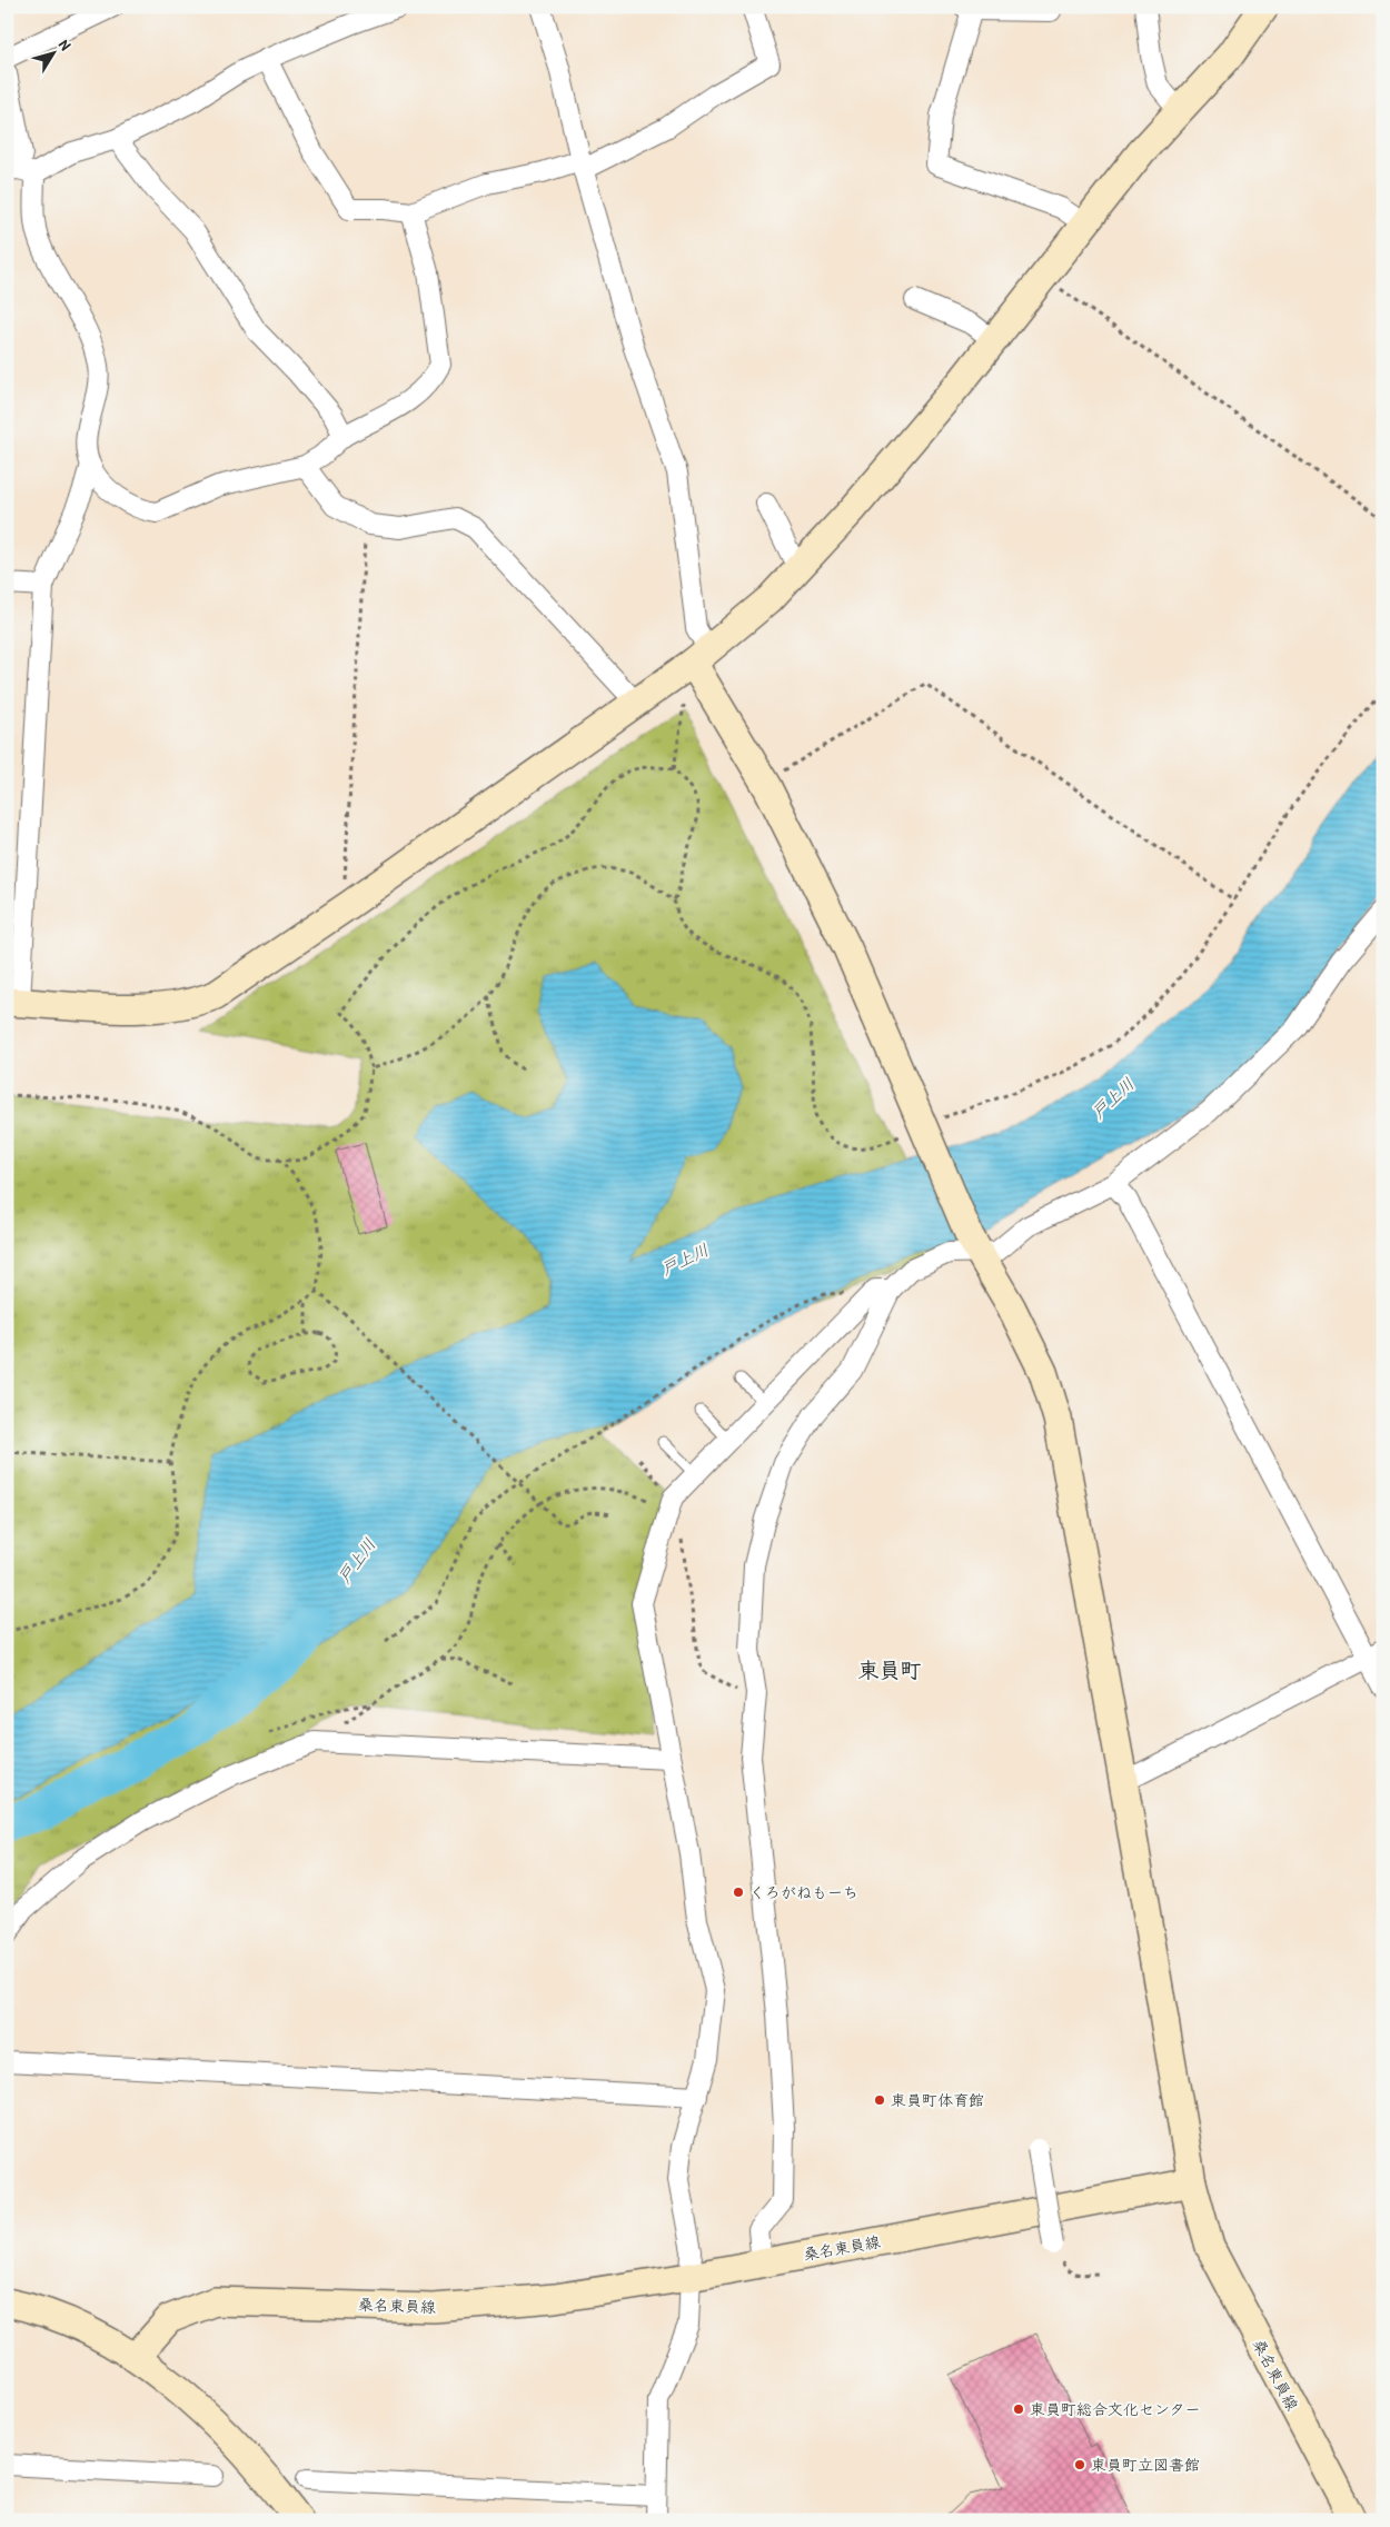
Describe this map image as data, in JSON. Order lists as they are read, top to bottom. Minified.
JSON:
{"streets":{"street":["桑名東員線"]},"districts":["東員町"],"water":["戸上川"],"places":["くろがねもーち","東員町体育館","東員町総合文化センター","東員町立図書館"],"north":"top right"}
